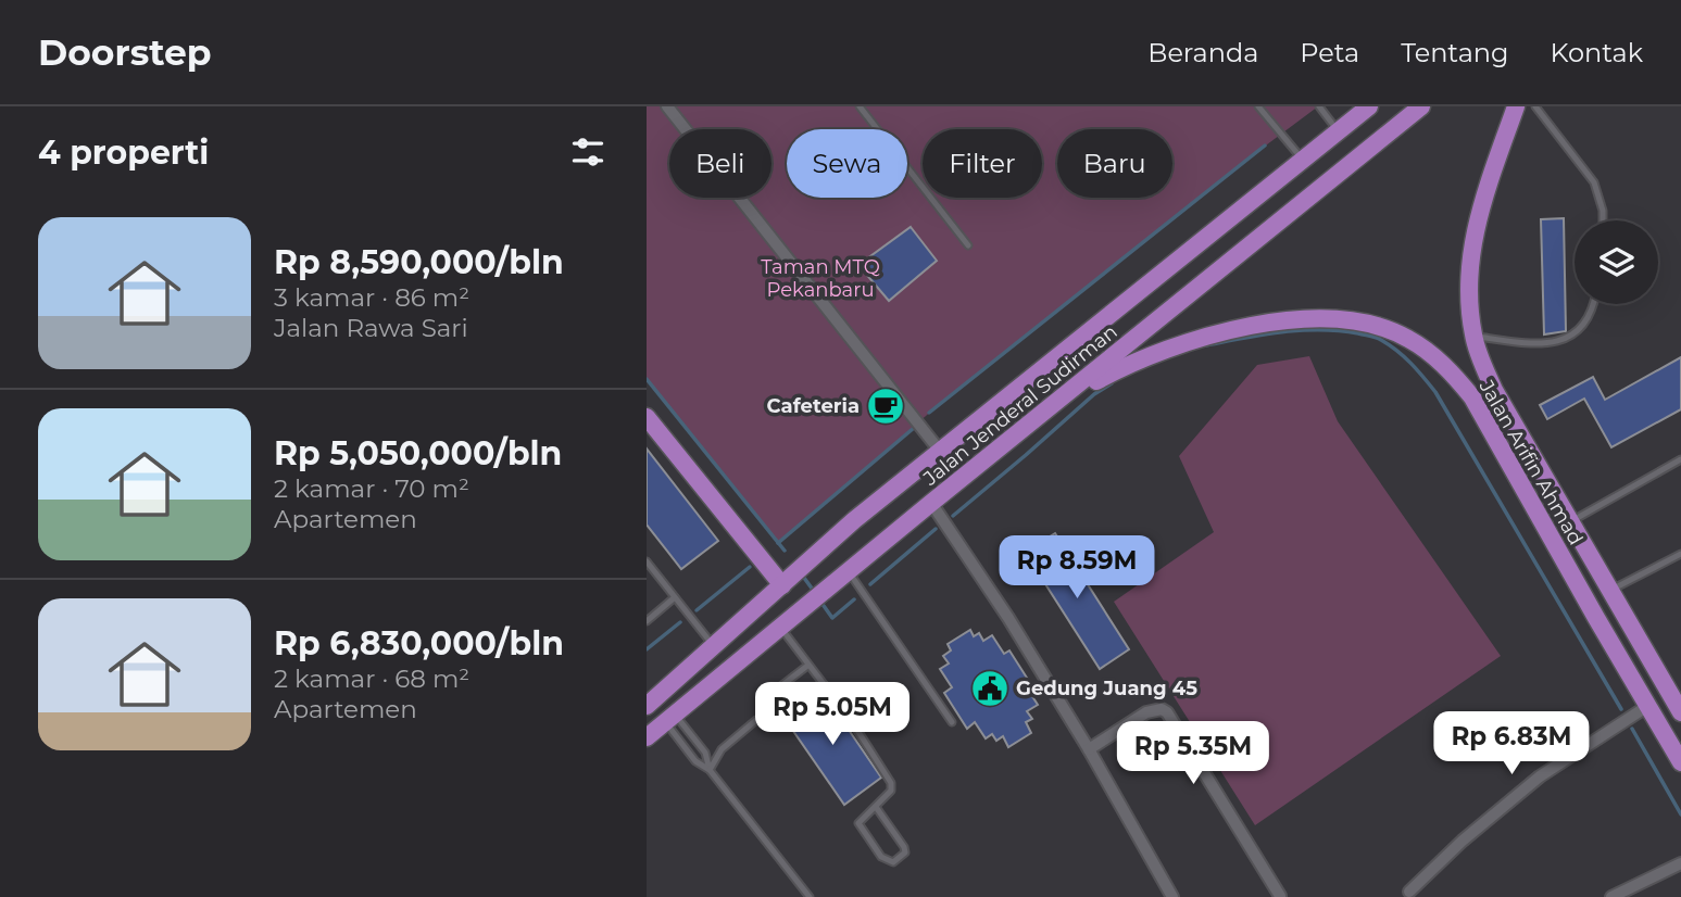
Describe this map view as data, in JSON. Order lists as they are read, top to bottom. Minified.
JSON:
{"streets":{"main road":["Jalan Jenderal Sudirman","Jalan Arifin Ahmad"]},"crossings":[["Jalan Jenderal Sudirman","Jalan Arifin Ahmad"]],"parks":["Taman MTQ Pekanbaru"],"places":{"cafe":["Cafeteria"],"public building":["Gedung Juang 45"]},"page":{"header":"Doorstep","nav":["Beranda","Peta","Tentang","Kontak"],"heading":"4 properti","chip":["Beli","Sewa","Filter","Baru"],"list":[{"name":"Rp 8,590,000/bln","note":"3 kamar · 86 m² · Jalan Rawa Sari"},{"name":"Rp 5,050,000/bln","note":"2 kamar · 70 m² · Apartemen"},{"name":"Rp 6,830,000/bln","note":"2 kamar · 68 m² · Apartemen"}],"price":["Rp 8.59M","Rp 5.05M","Rp 6.83M","Rp 5.35M"]}}
